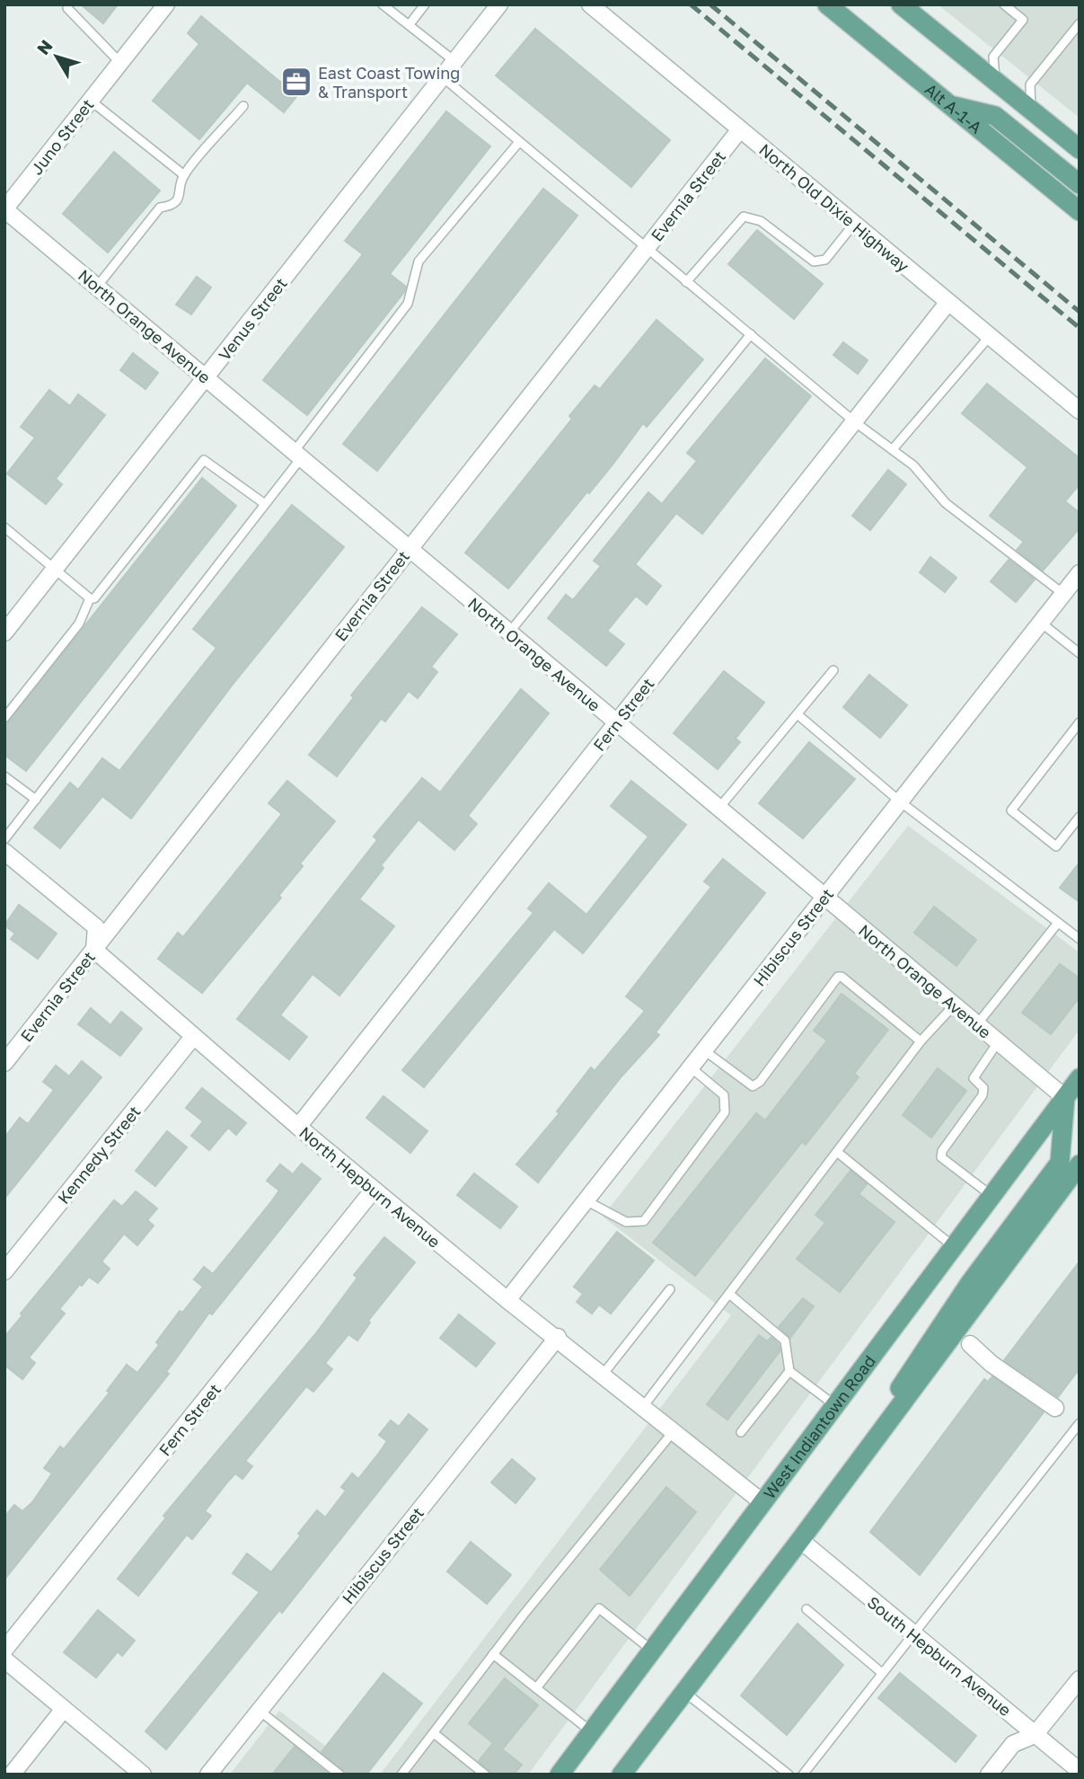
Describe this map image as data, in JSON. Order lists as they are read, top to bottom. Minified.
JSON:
{"streets":{"main road":["Alt A-1-A","West Indiantown Road"],"street":["Juno Street","Evernia Street","North Old Dixie Highway","Venus Street","North Orange Avenue","Fern Street","Hibiscus Street","Kennedy Street","North Hepburn Avenue","South Hepburn Avenue"]},"crossings":[["Juno Street","North Orange Avenue"],["Evernia Street","North Old Dixie Highway"],["Evernia Street","North Orange Avenue"],["Evernia Street","North Hepburn Avenue"],["North Old Dixie Highway","Fern Street"],["Venus Street","North Orange Avenue"],["North Orange Avenue","Fern Street"],["North Orange Avenue","Hibiscus Street"],["North Orange Avenue","West Indiantown Road"],["Fern Street","North Hepburn Avenue"],["Hibiscus Street","North Hepburn Avenue"],["Kennedy Street","North Hepburn Avenue"],["North Hepburn Avenue","West Indiantown Road"]],"places":{"office":["East Coast Towing & Transport"]},"north":"top left"}
